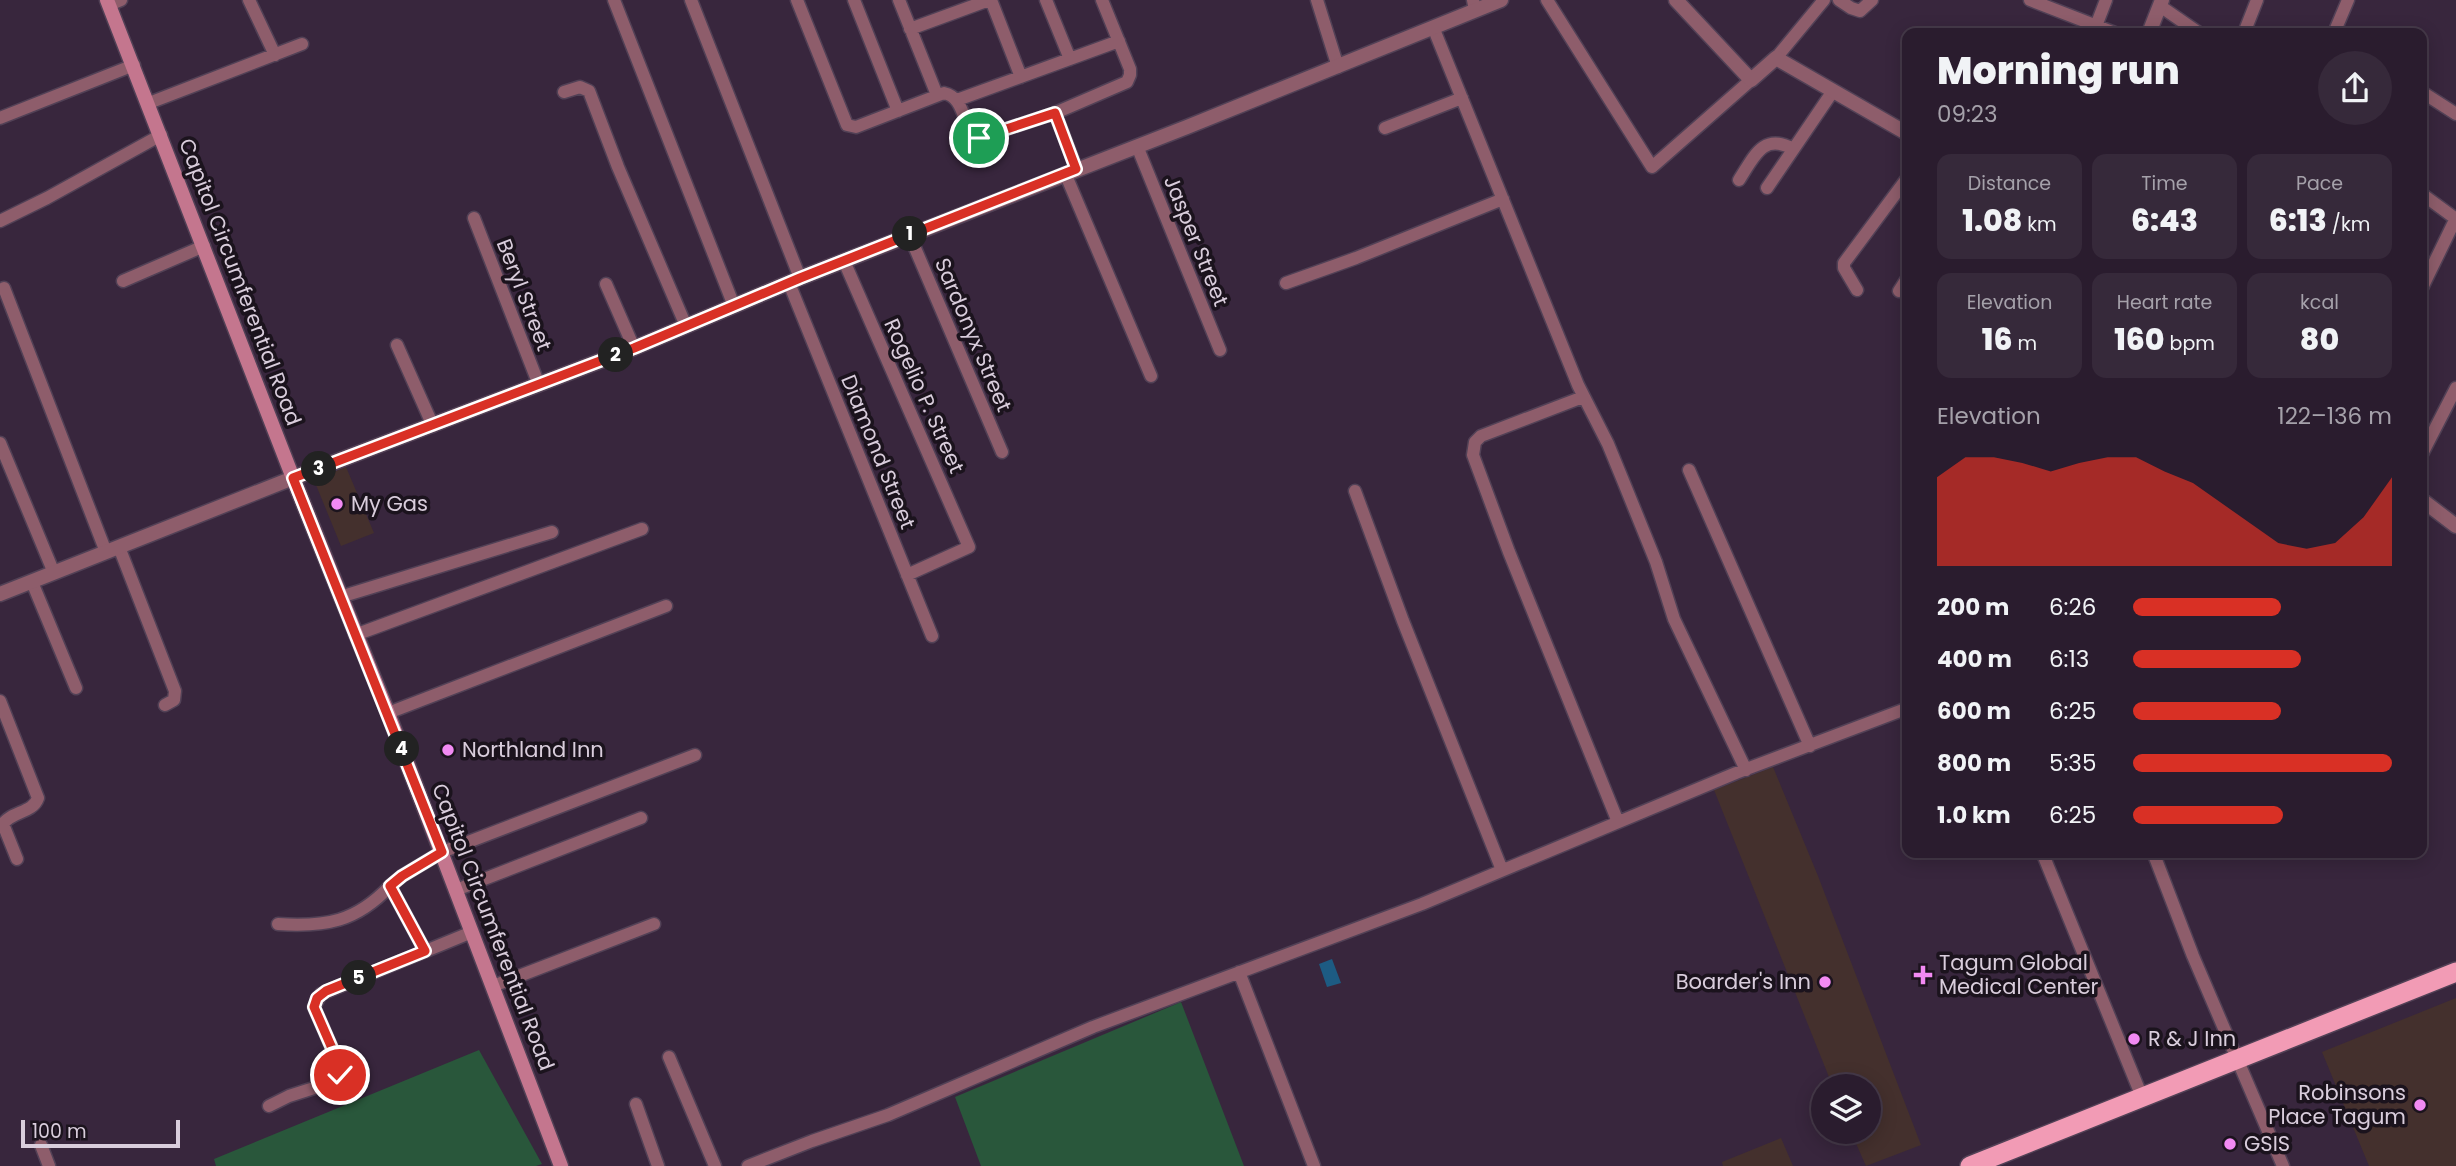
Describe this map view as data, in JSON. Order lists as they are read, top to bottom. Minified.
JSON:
{"streets":{"main road":["Capitol Circumferential Road"],"street":["Jasper Street","Beryl Street","Sardonyx Street","Rogelio P. Street","Diamond Street"]},"crossings":[["Rogelio P. Street","Diamond Street"]],"places":{"other":["My Gas","Northland Inn","Boarder's Inn","R & J Inn","Robinsons Place Tagum","GSIS"],"health":["Tagum Global Medical Center"]},"scale_bar":"100 m","page":{"heading":["Morning run","09:23"],"stats":[["Distance","1.08 km"],["Time","6:43"],["Pace","6:13 /km"],["Elevation","16 m"],["Heart rate","160 bpm"],["kcal","80"]],"pins":["1","2","3","4","5"],"chart":["Elevation","122–136 m"],"list":[{"name":"200 m","note":"6:26"},{"name":"400 m","note":"6:13"},{"name":"600 m","note":"6:25"},{"name":"800 m","note":"5:35"},{"name":"1.0 km","note":"6:25"}],"scale":"100 m"}}
